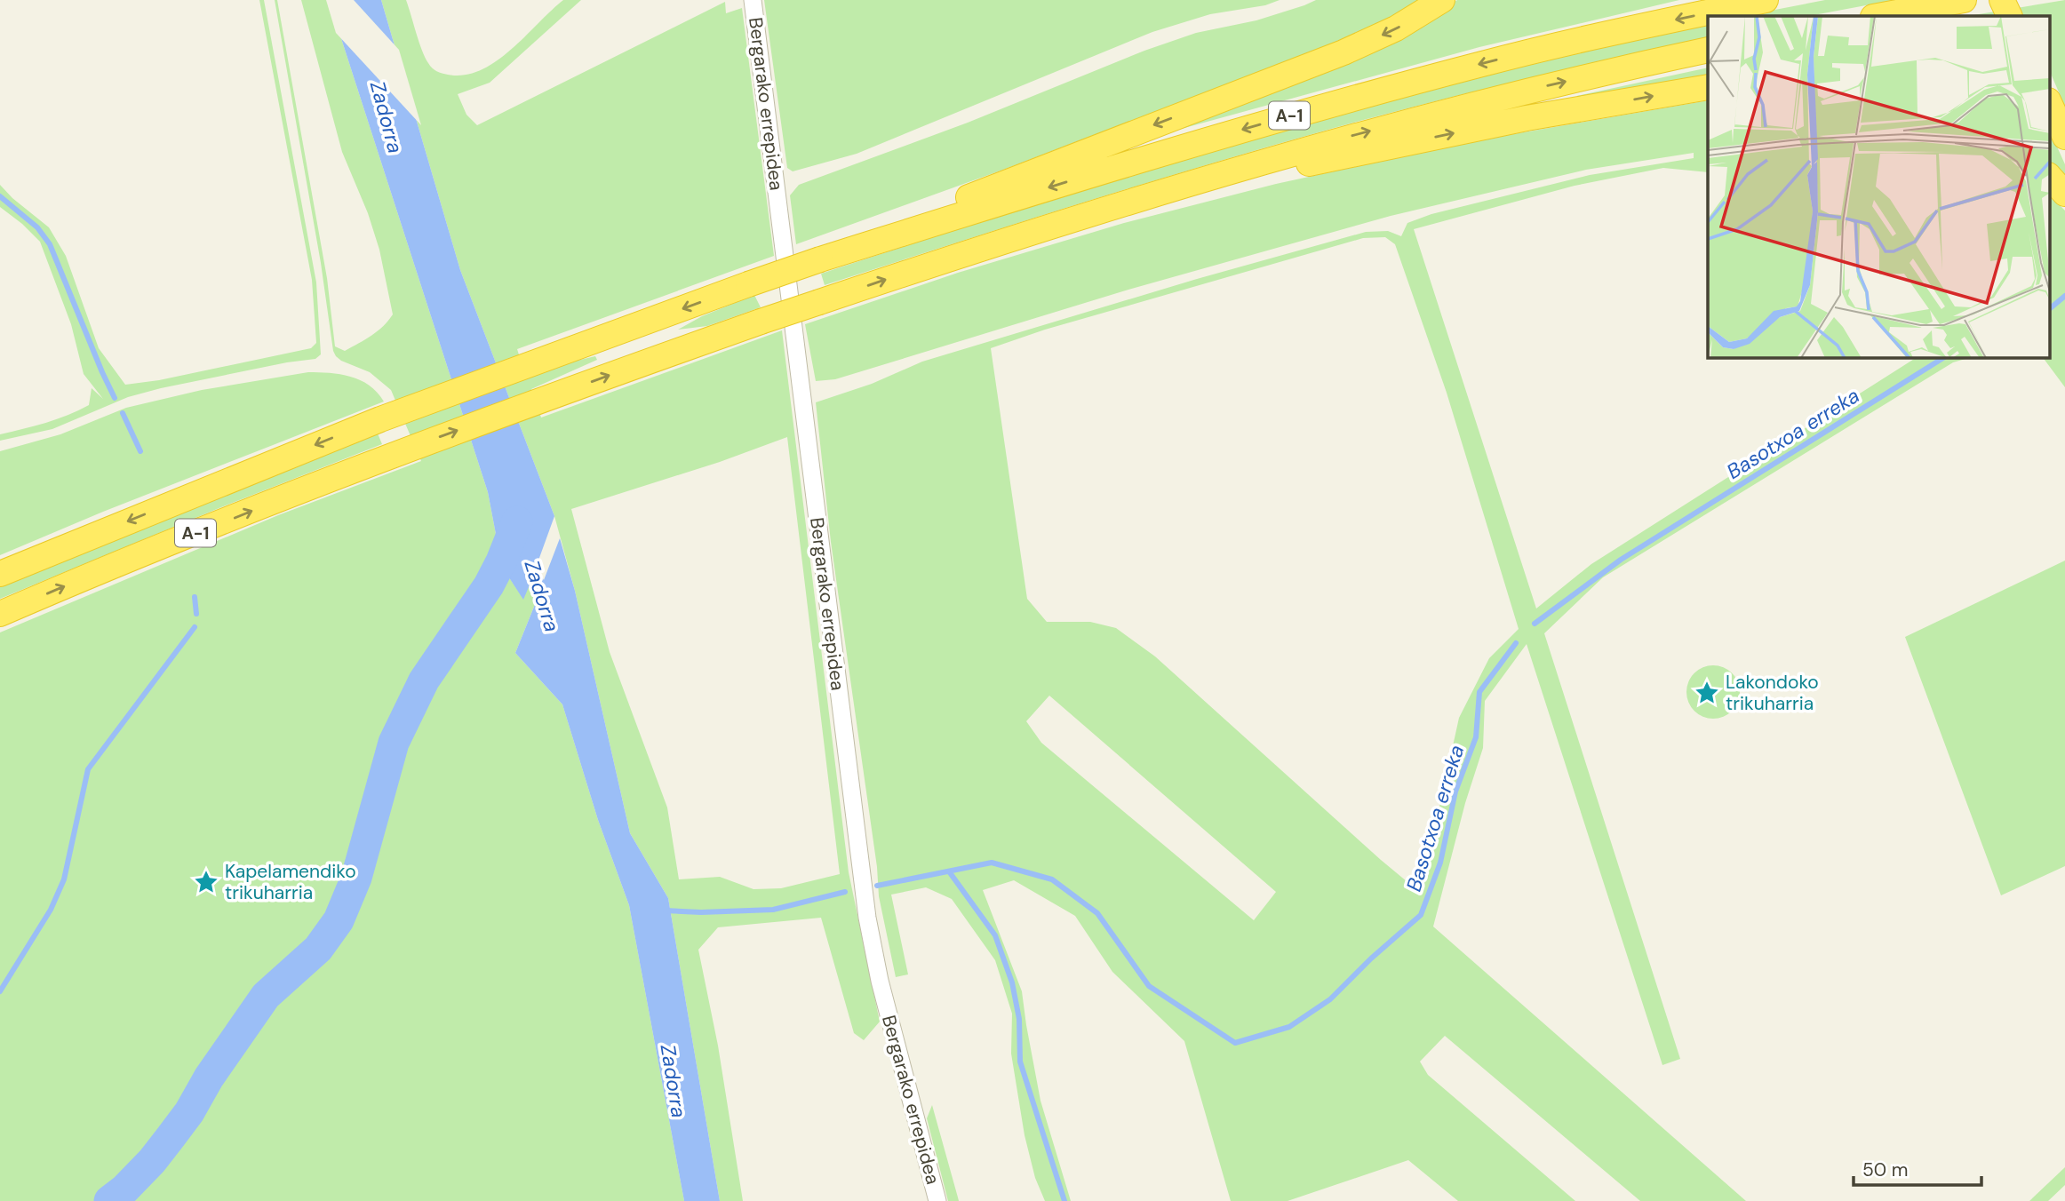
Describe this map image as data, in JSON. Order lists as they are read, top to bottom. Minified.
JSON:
{"streets":{"highway":["A-1"],"street":["Bergarako errepidea"]},"water":["Zadorra","Basotxoa erreka"],"places":{"place":["Lakondoko trikuharria","Kapelamendiko trikuharria"]},"scale_bar":"50 m"}
